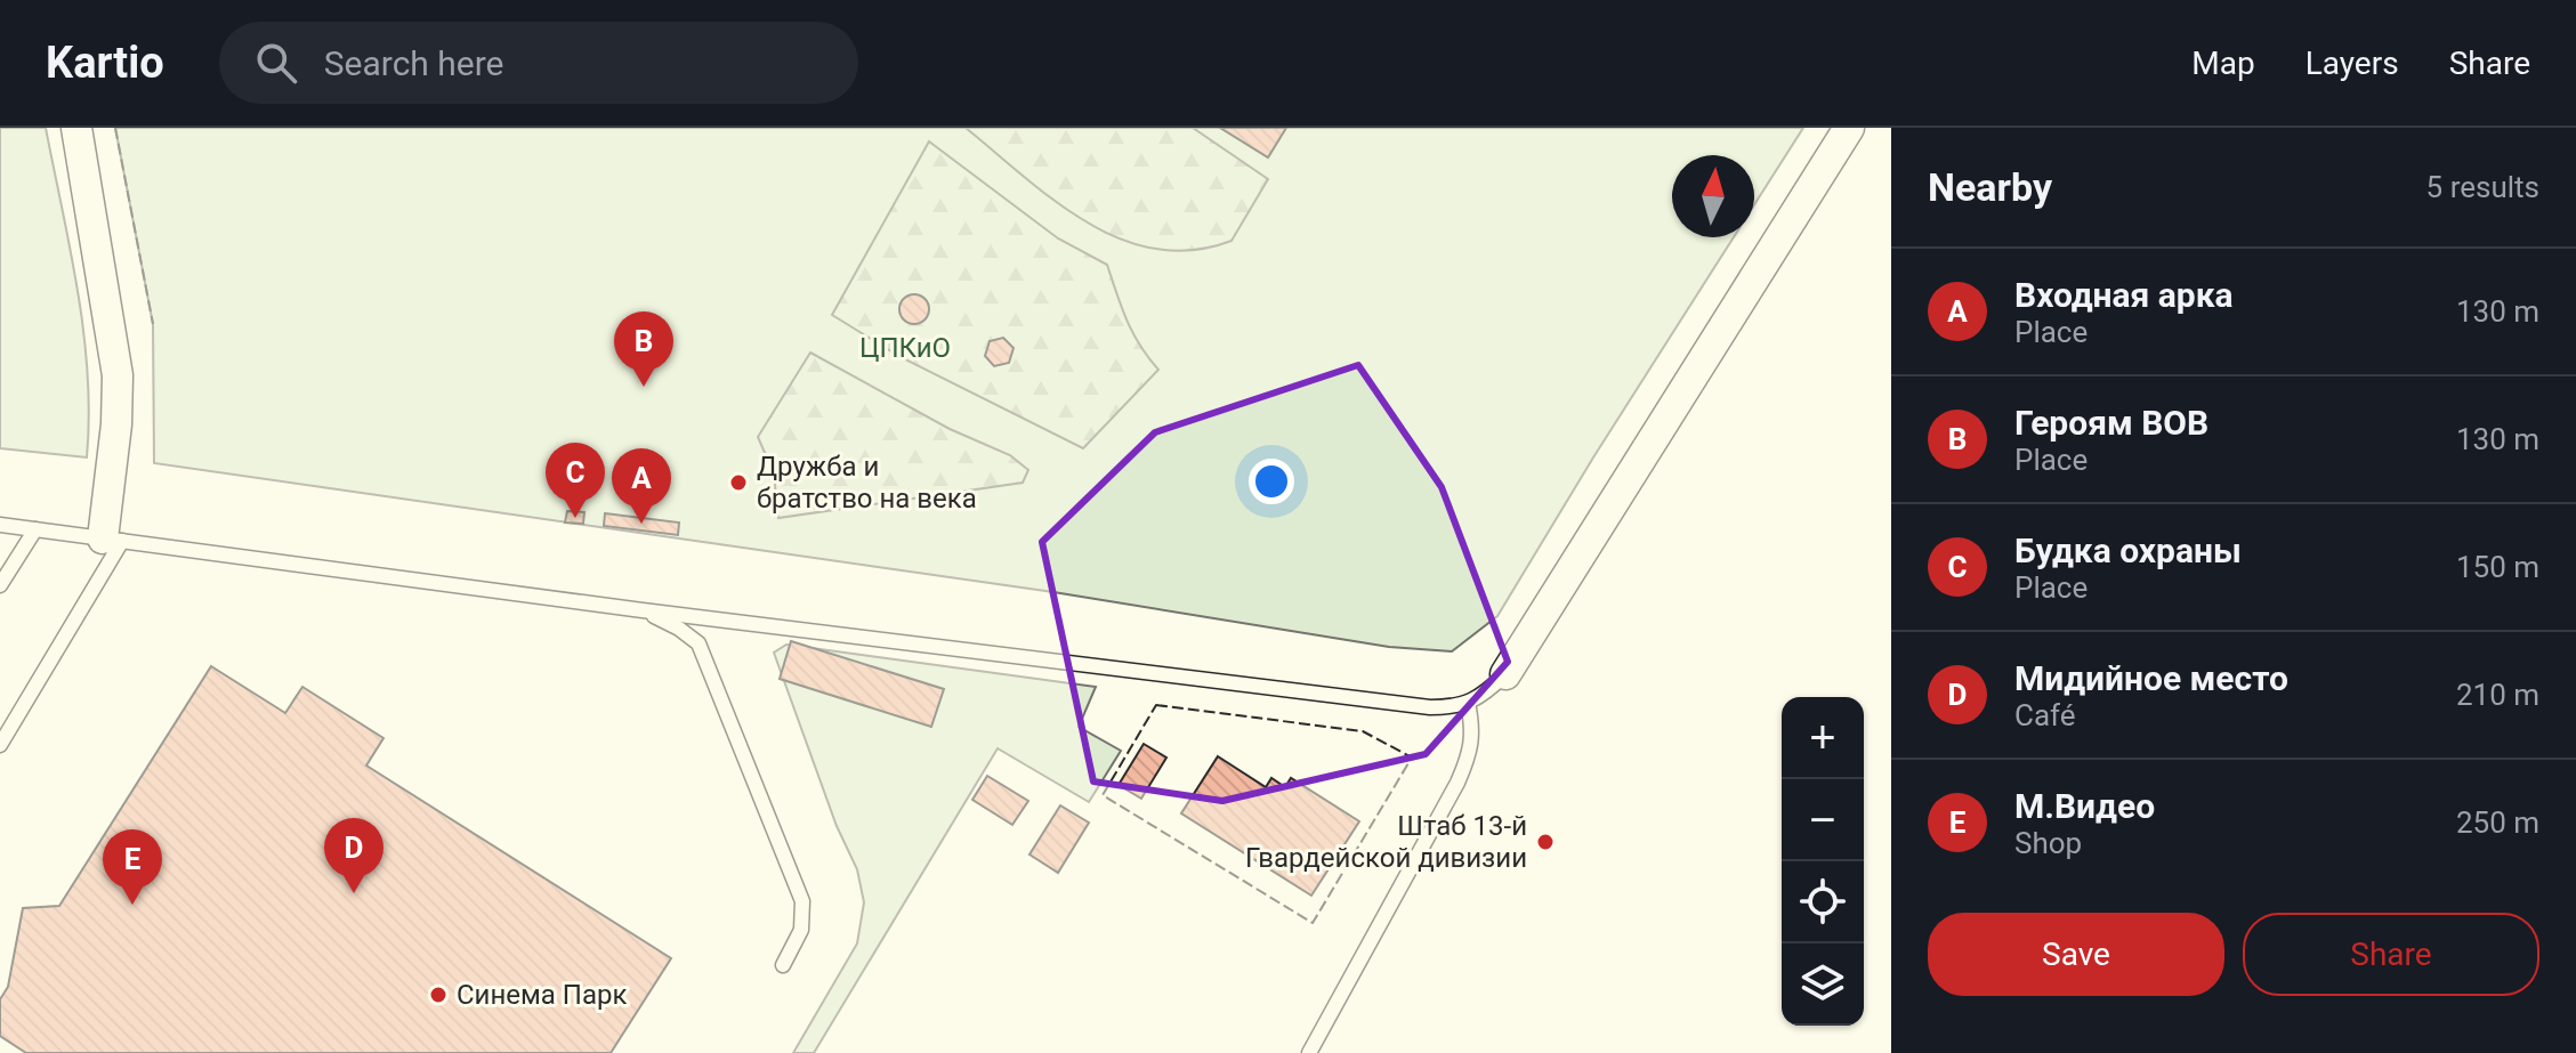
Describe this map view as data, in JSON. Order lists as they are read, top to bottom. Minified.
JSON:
{"parks":["ЦПКиО"],"places":["Дружба и братство на века","Штаб 13-й Гвардейской дивизии","Синема Парк"],"north":"top","page":{"header":"Kartio","search":"Search here","nav":["Map","Layers","Share"],"heading":["Nearby","5 results"],"list":[{"mark":"A","name":"Входная арка","note":"Place","value":"130 m"},{"mark":"B","name":"Героям ВОВ","note":"Place","value":"130 m"},{"mark":"C","name":"Будка охраны","note":"Place","value":"150 m"},{"mark":"D","name":"Мидийное место","note":"Café","value":"210 m"},{"mark":"E","name":"М.Видео","note":"Shop","value":"250 m"}],"pins":["B","C","A","D","E"],"map_buttons":["+","−"],"buttons":["Save","Share"]}}
